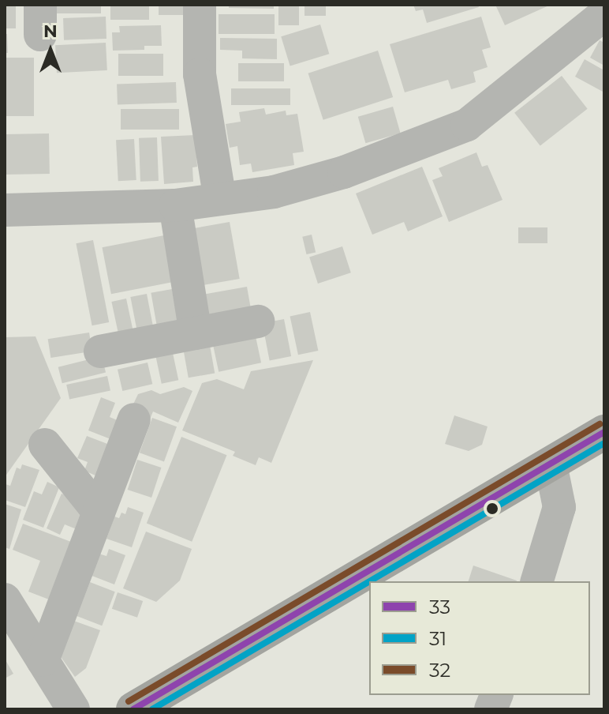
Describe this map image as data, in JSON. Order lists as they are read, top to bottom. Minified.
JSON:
{"lines":["transit line 32","transit line 33","transit line 31"],"legend":["33","31","32"],"north":"top"}
